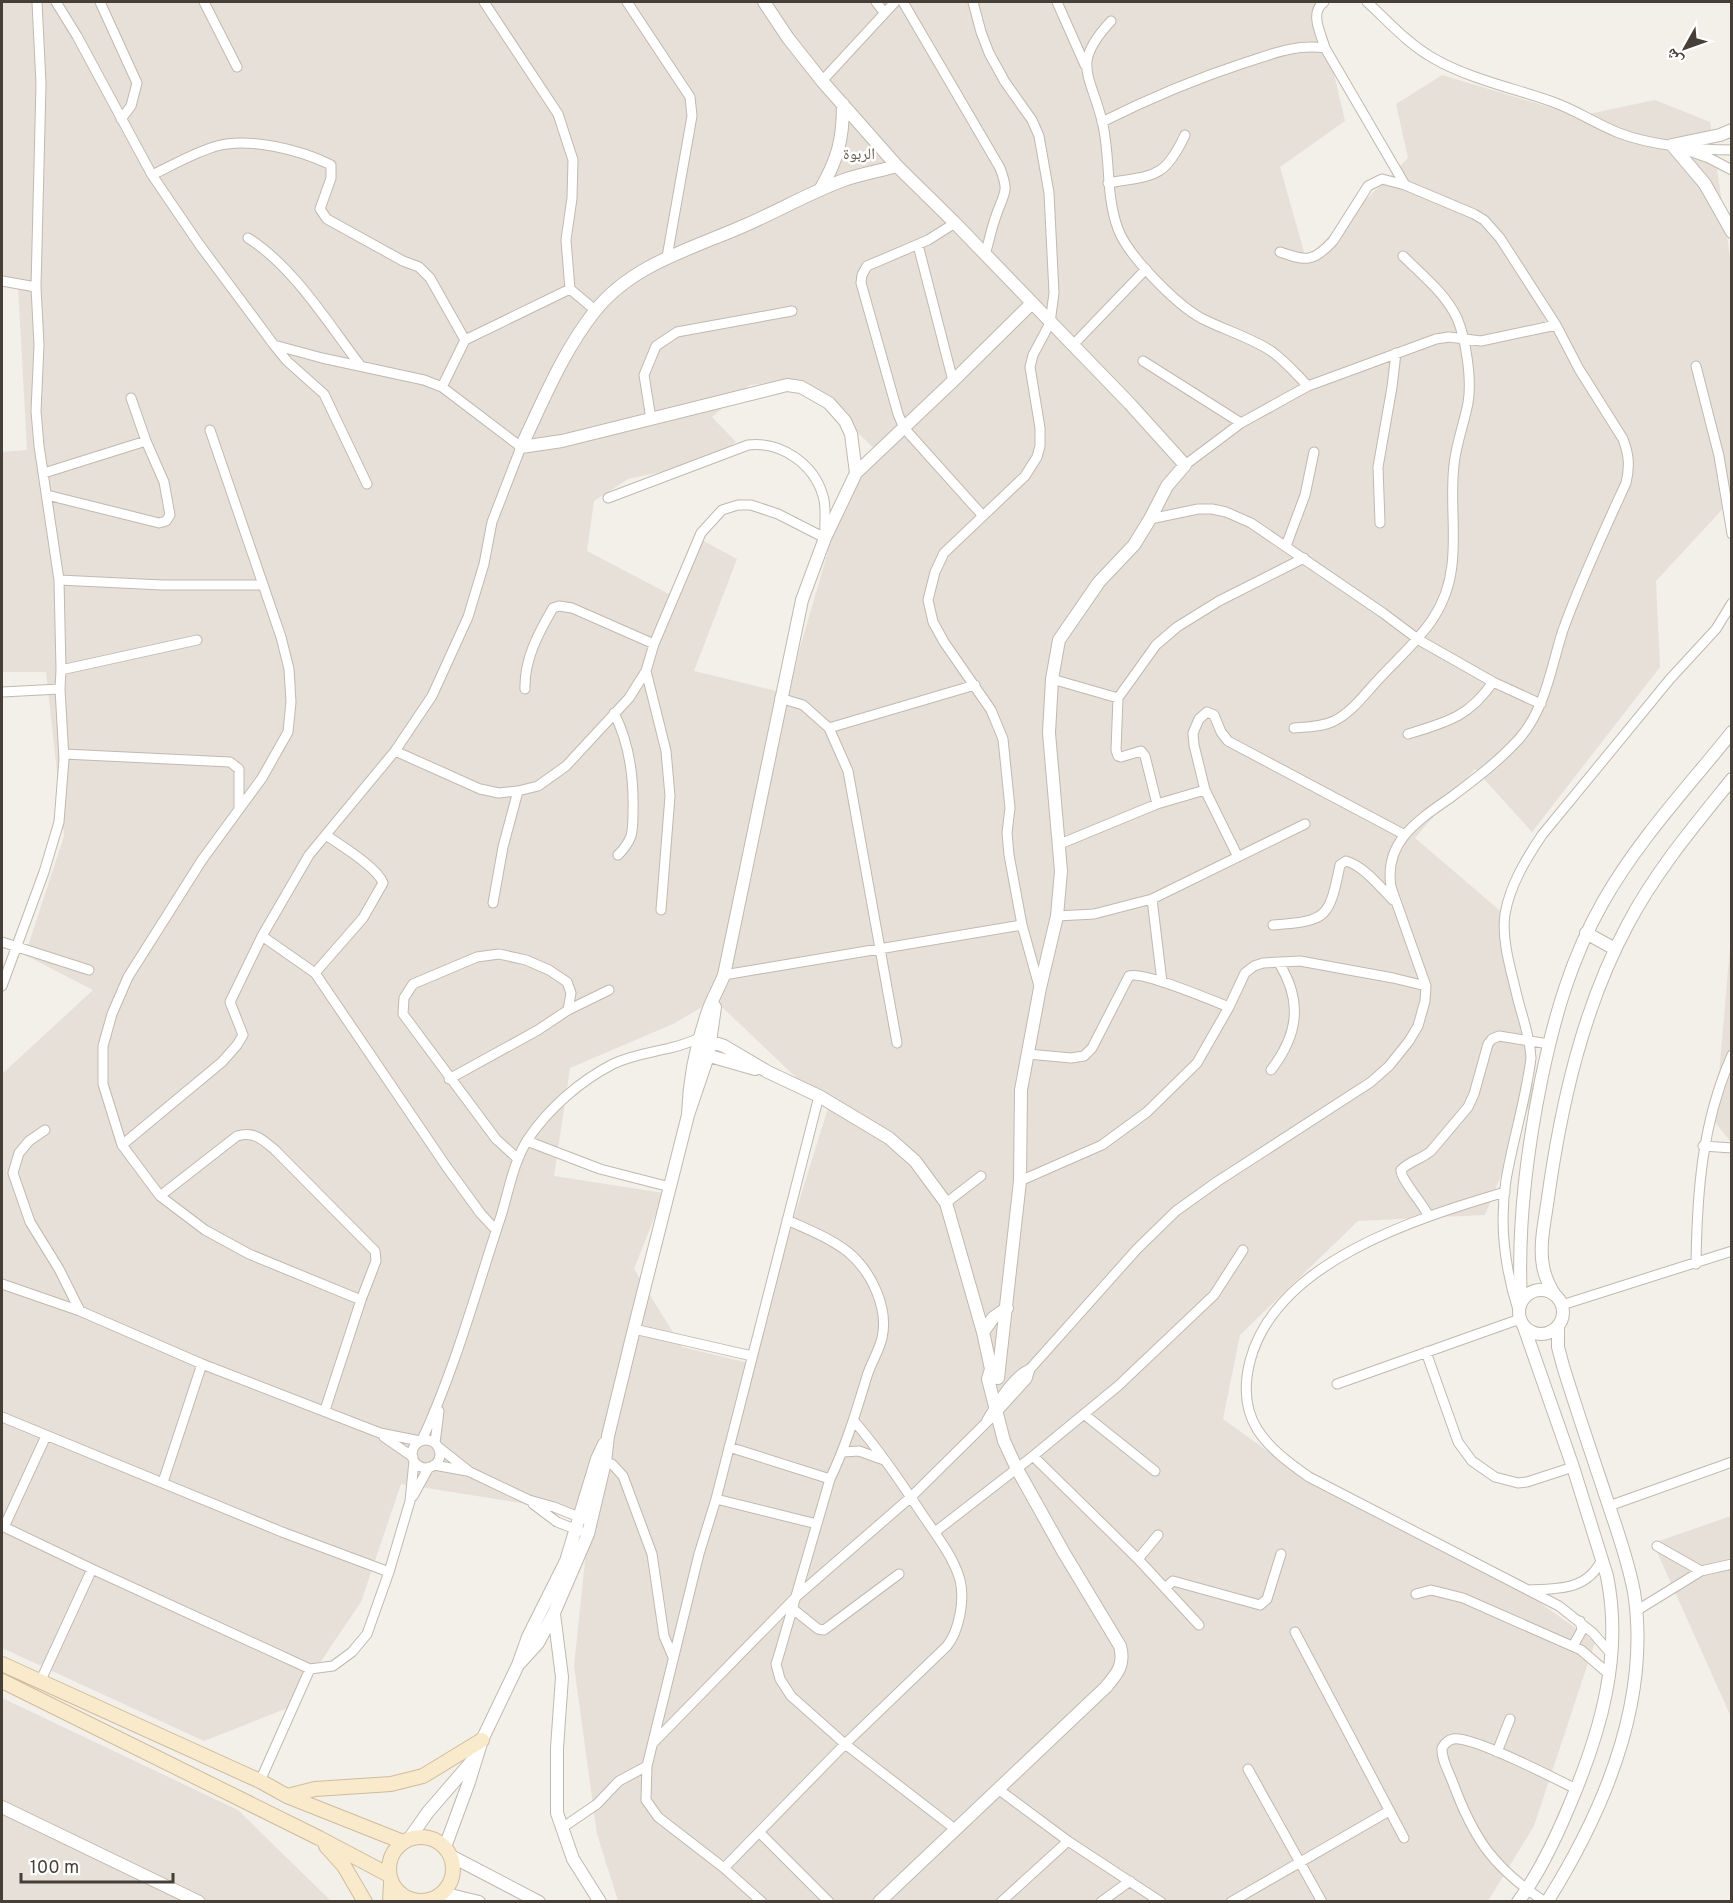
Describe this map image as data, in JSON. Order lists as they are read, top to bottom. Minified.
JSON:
{"districts":["الربوة"],"scale_bar":"100 m","north":"bottom left"}
